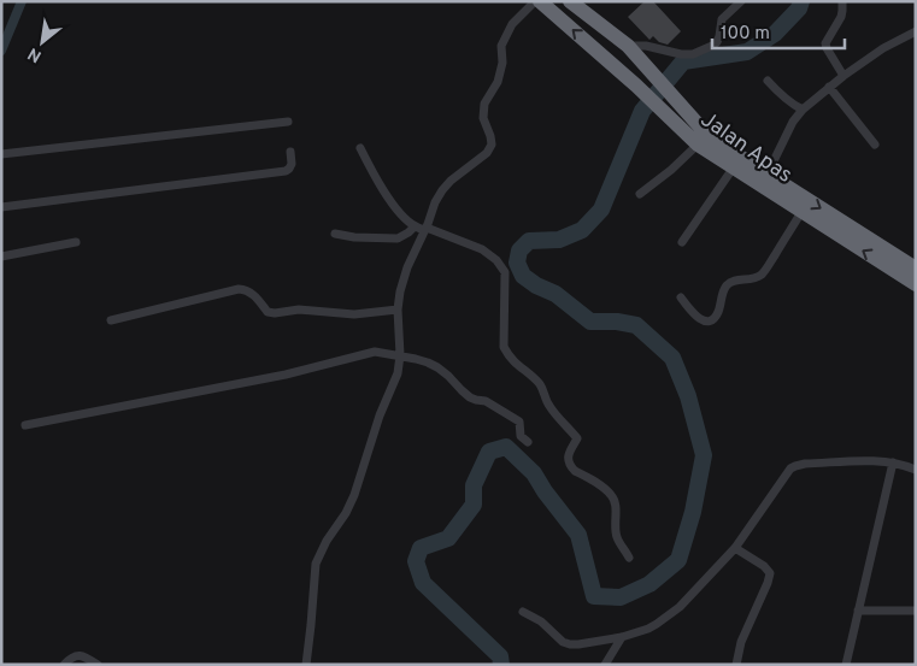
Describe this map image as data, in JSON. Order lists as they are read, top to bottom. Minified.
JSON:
{"streets":{"highway":["Jalan Apas"]},"scale_bar":"100 m","north":"bottom left"}
